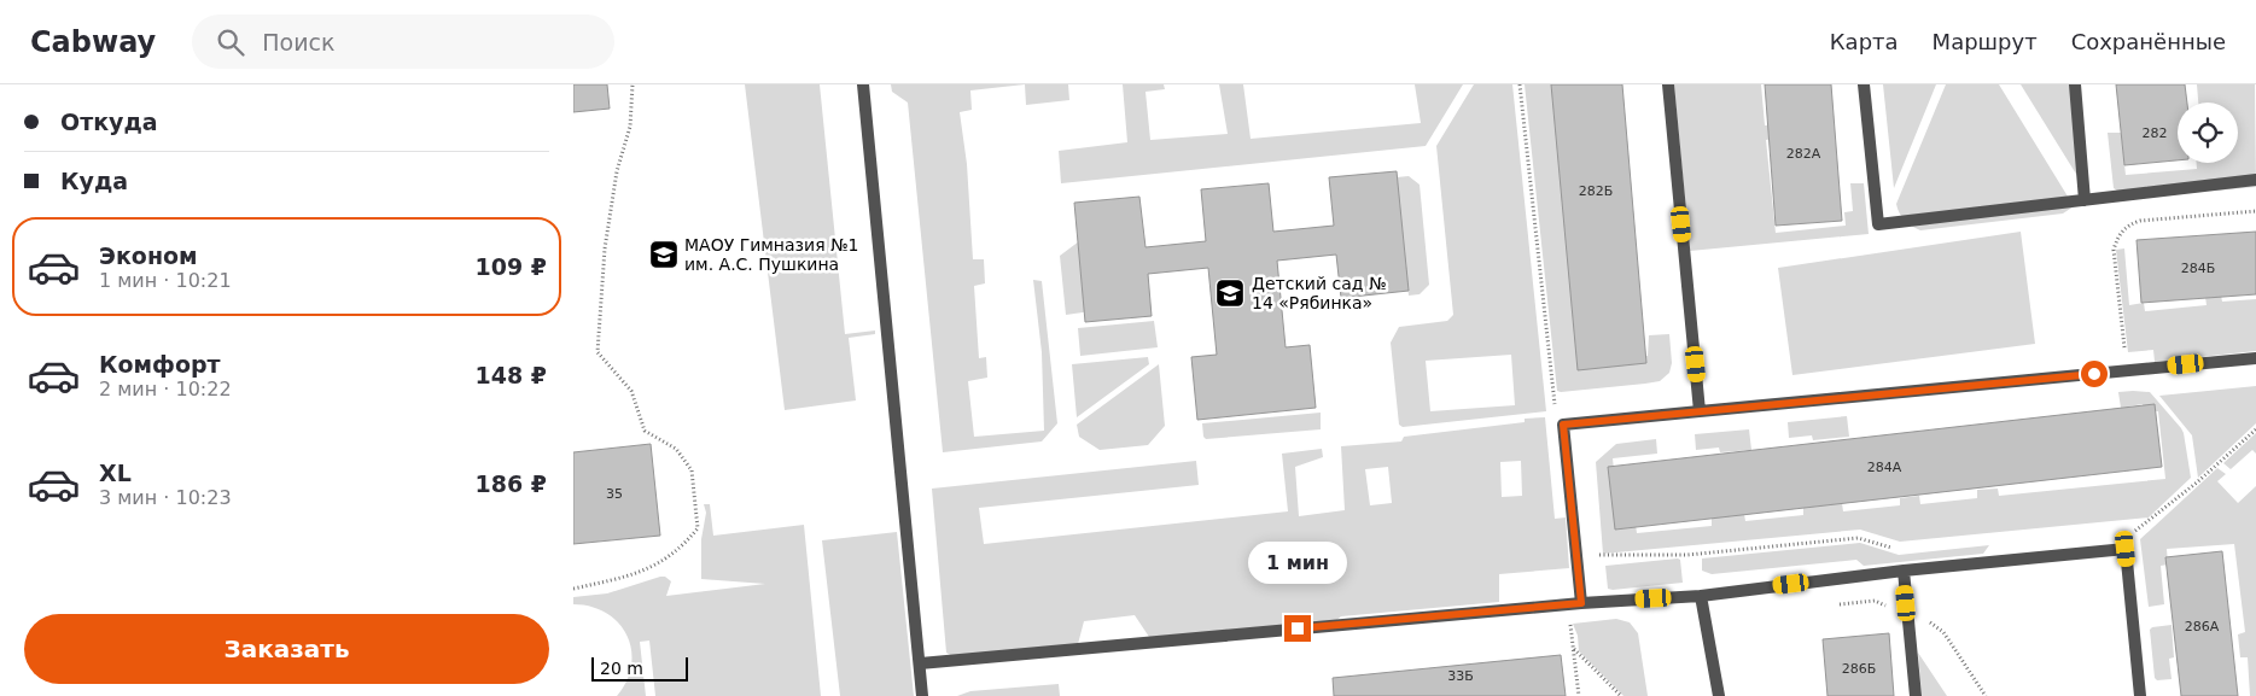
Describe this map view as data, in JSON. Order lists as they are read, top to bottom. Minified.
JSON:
{"places":{"school or university":["МАОУ Гимназия №1 им. А.С. Пушкина","Детский сад № 14 «Рябинка»"]},"house_numbers":["282","282А","282Б","284Б","284А","35","286А","286Б","33Б"],"scale_bar":"20 m","page":{"header":"Cabway","search":"Поиск","nav":["Карта","Маршрут","Сохранённые"],"banner":["Откуда","Куда"],"list":[{"name":"Эконом","note":"1 мин · 10:21","value":"109 ₽"},{"name":"Комфорт","note":"2 мин · 10:22","value":"148 ₽"},{"name":"XL","note":"3 мин · 10:23","value":"186 ₽"}],"bubble":"1 мин","buttons":"Заказать","scale":"20 m"}}
